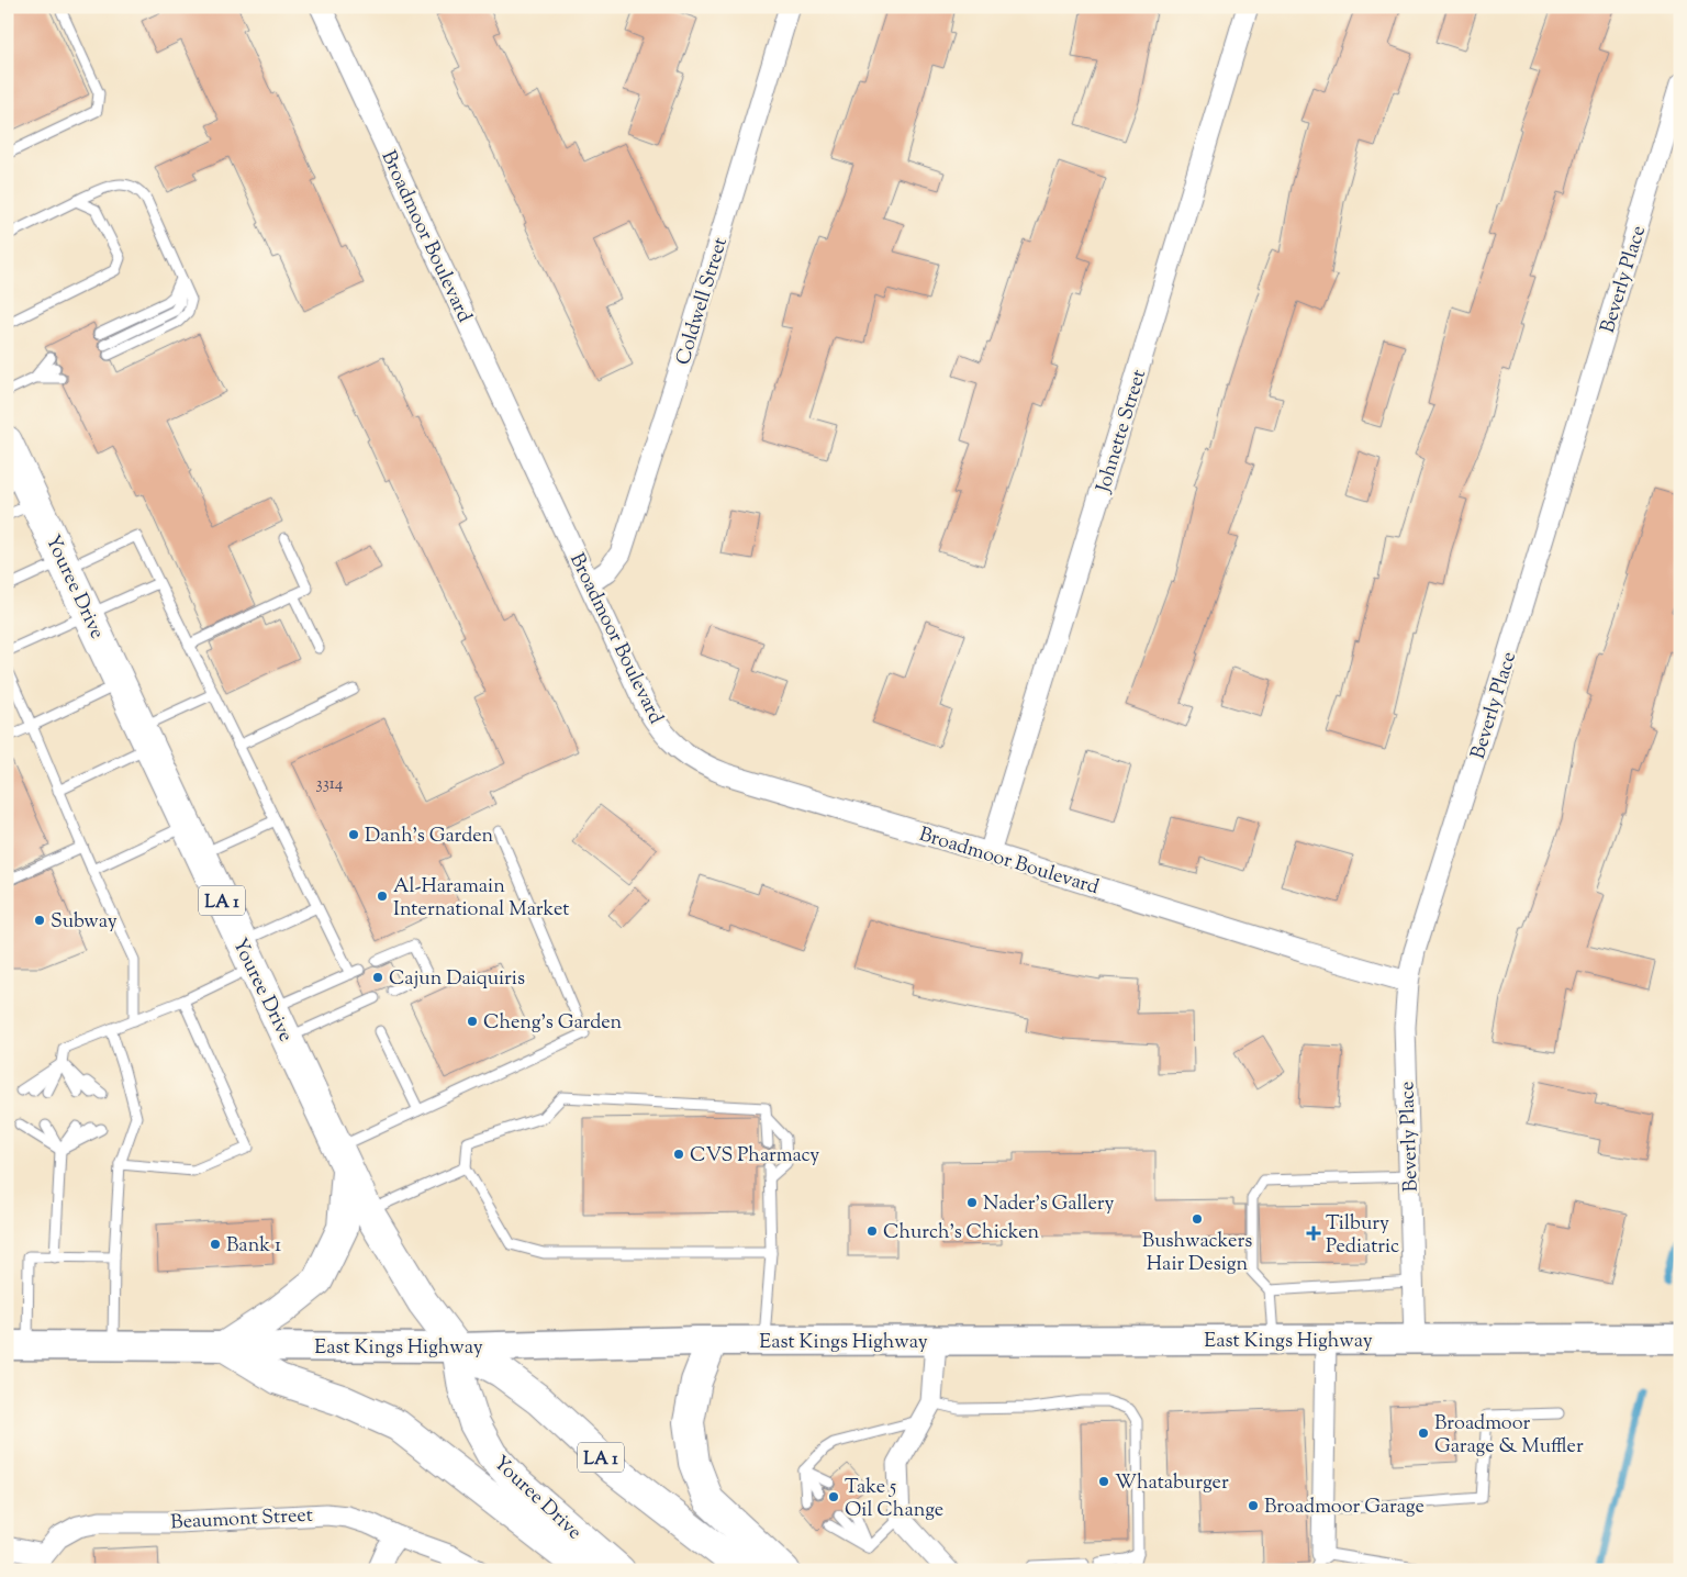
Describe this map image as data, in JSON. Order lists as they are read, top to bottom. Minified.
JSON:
{"streets":{"main road":["Youree Drive","LA 1","East Kings Highway"],"street":["Broadmoor Boulevard","Beverly Place","Coldwell Street","Johnette Street","Beaumont Street"]},"crossings":[["Broadmoor Boulevard","Beverly Place"],["Broadmoor Boulevard","Coldwell Street"],["Broadmoor Boulevard","Johnette Street"],["Beverly Place","East Kings Highway"],["Youree Drive","East Kings Highway"]],"places":{"other":["Danh's Garden","Al-Haramain International Market","Subway","Cajun Daiquiris","Cheng's Garden","CVS Pharmacy","Nader's Gallery","Bushwackers Hair Design","Church's Chicken","Bank 1","Broadmoor Garage & Muffler","Whataburger","Take 5 Oil Change","Broadmoor Garage"],"health":["Tilbury Pediatric"]},"house_numbers":["3314"]}
